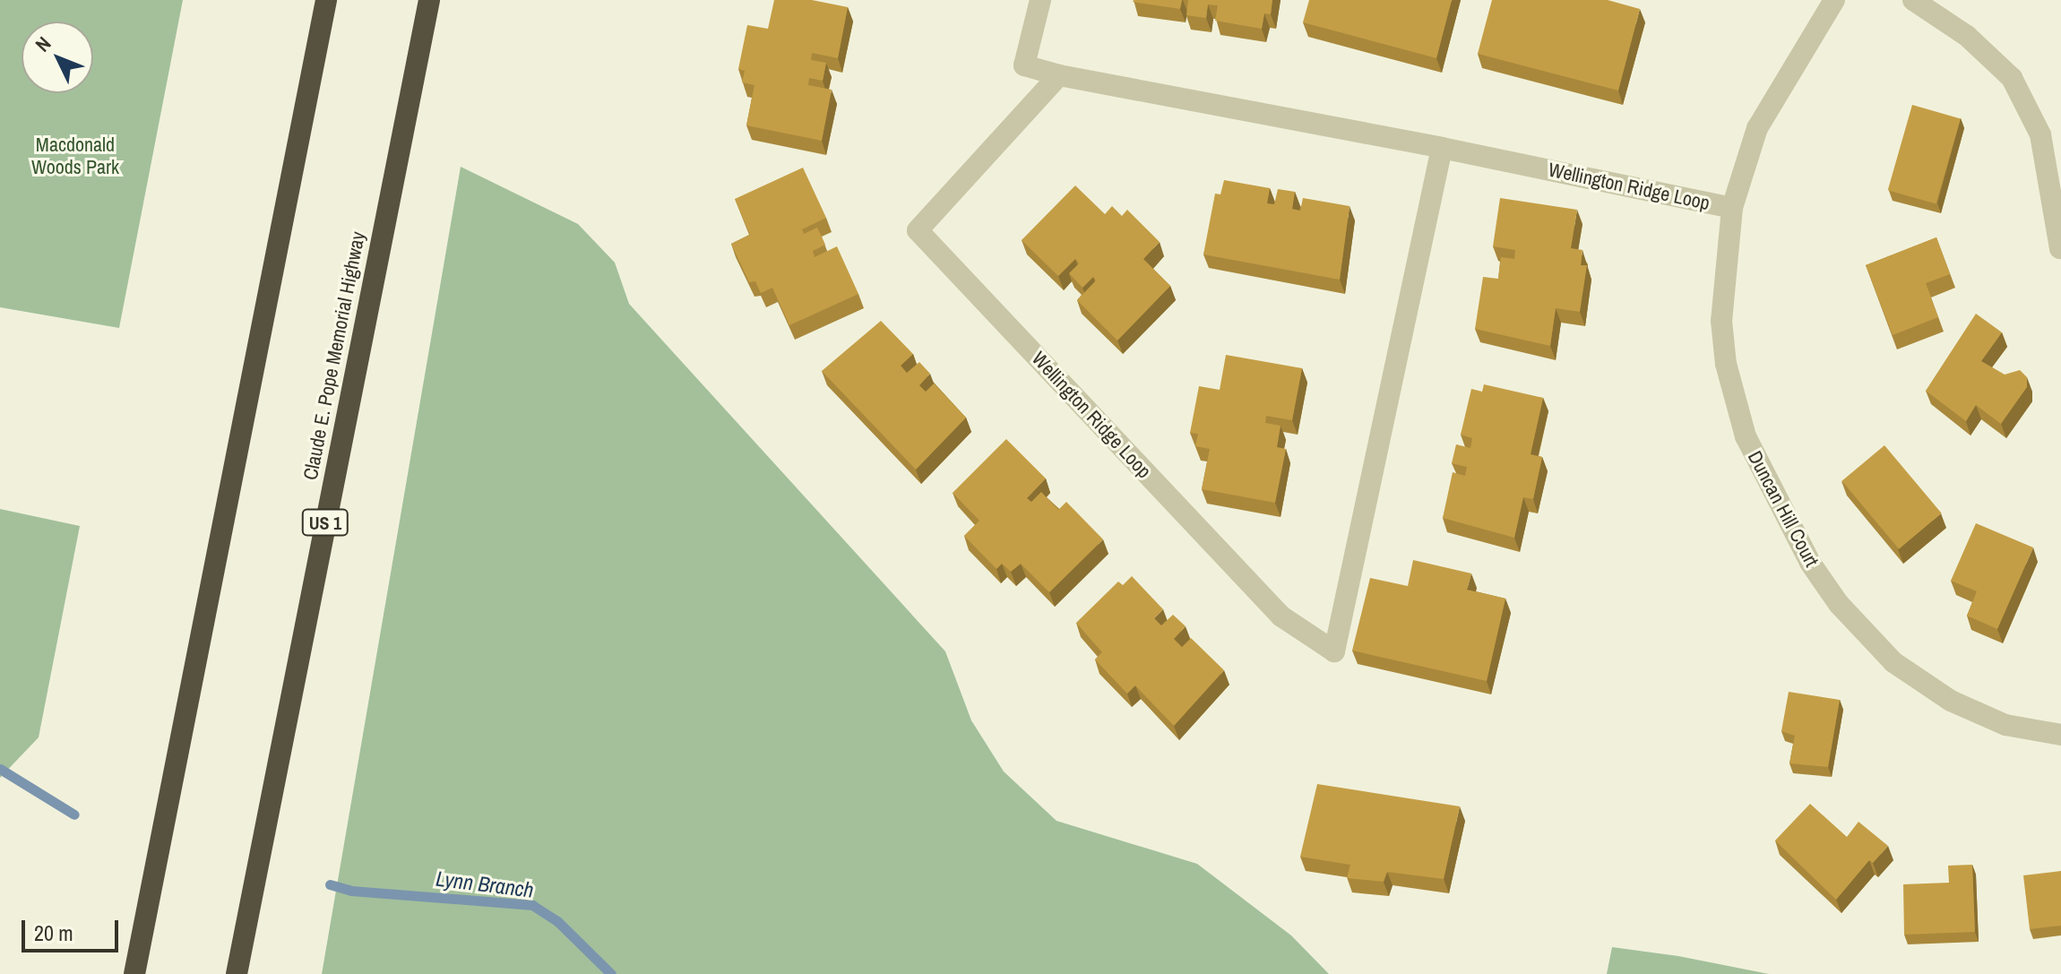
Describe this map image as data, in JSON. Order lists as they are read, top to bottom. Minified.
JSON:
{"streets":{"highway":["Claude E. Pope Memorial Highway","US 1"],"street":["Wellington Ridge Loop","Duncan Hill Court"]},"crossings":[["Wellington Ridge Loop","Duncan Hill Court"]],"water":["Lynn Branch"],"parks":["Macdonald Woods Park"],"scale_bar":"20 m","north":"top left"}
